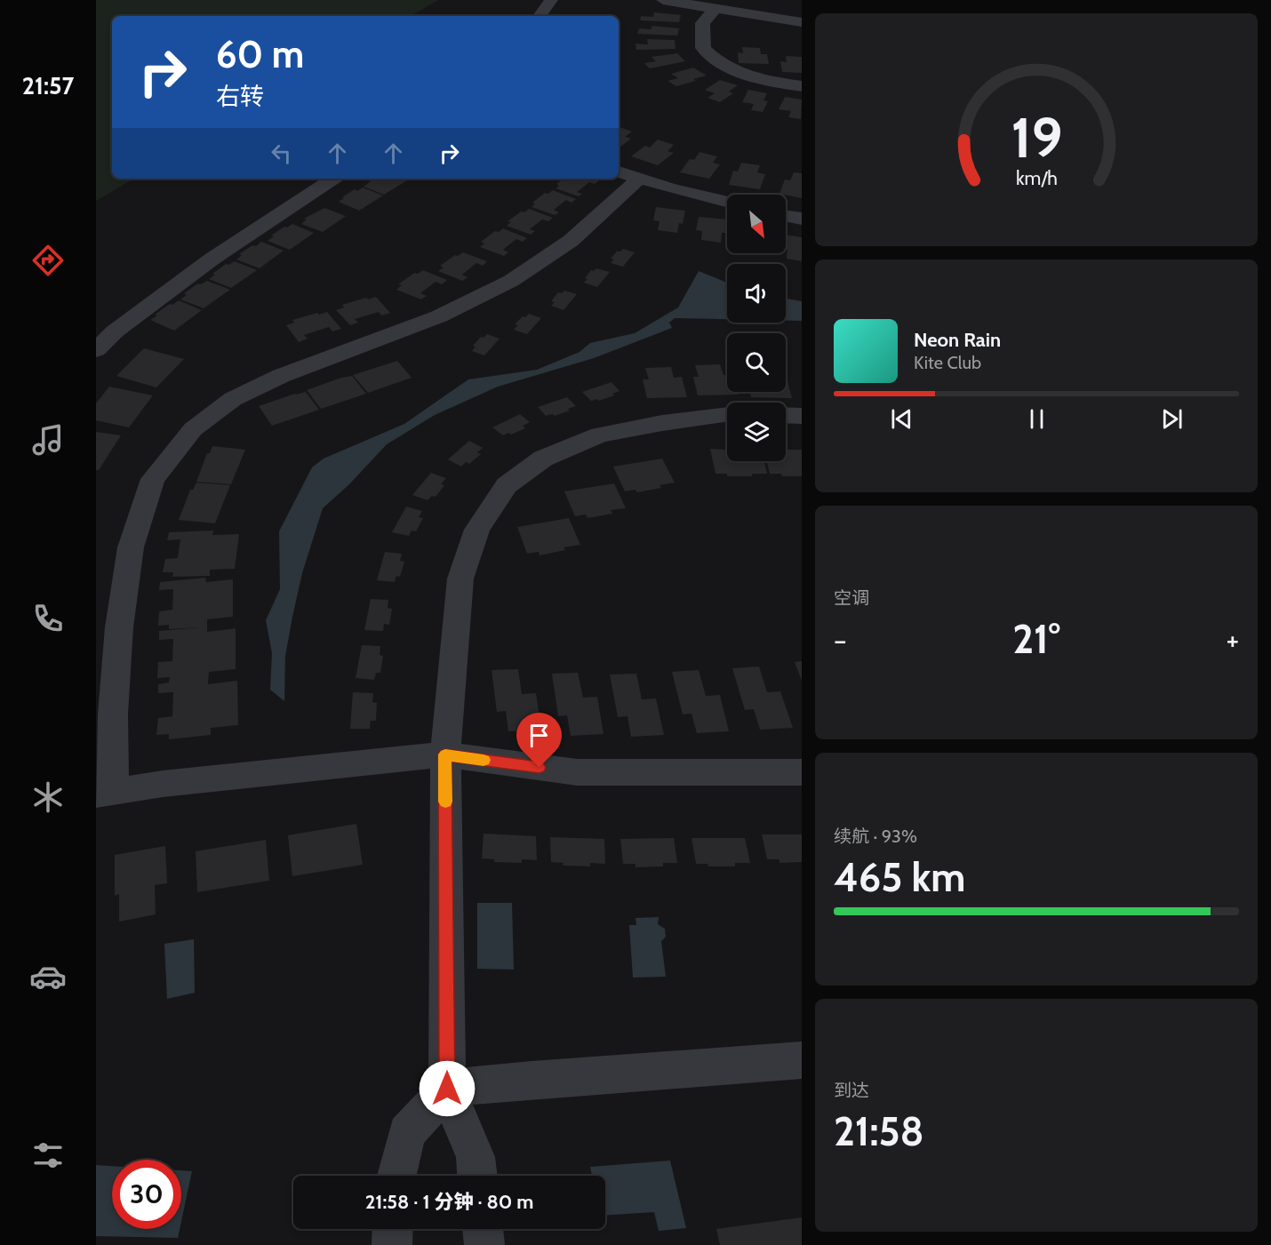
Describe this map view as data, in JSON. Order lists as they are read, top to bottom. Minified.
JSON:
{"north":"bottom right","page":{"tabs":"21:57","turn":["60 m","右转"],"song":["Neon Rain","Kite Club"],"tile":["空调",["续航 · 93%","465 km"],["到达","21:58"]],"heat":["−","21°","+"],"limit":"30","trip":"21:58 · 1 分钟 · 80 m","gauge":["19","km/h"]}}
